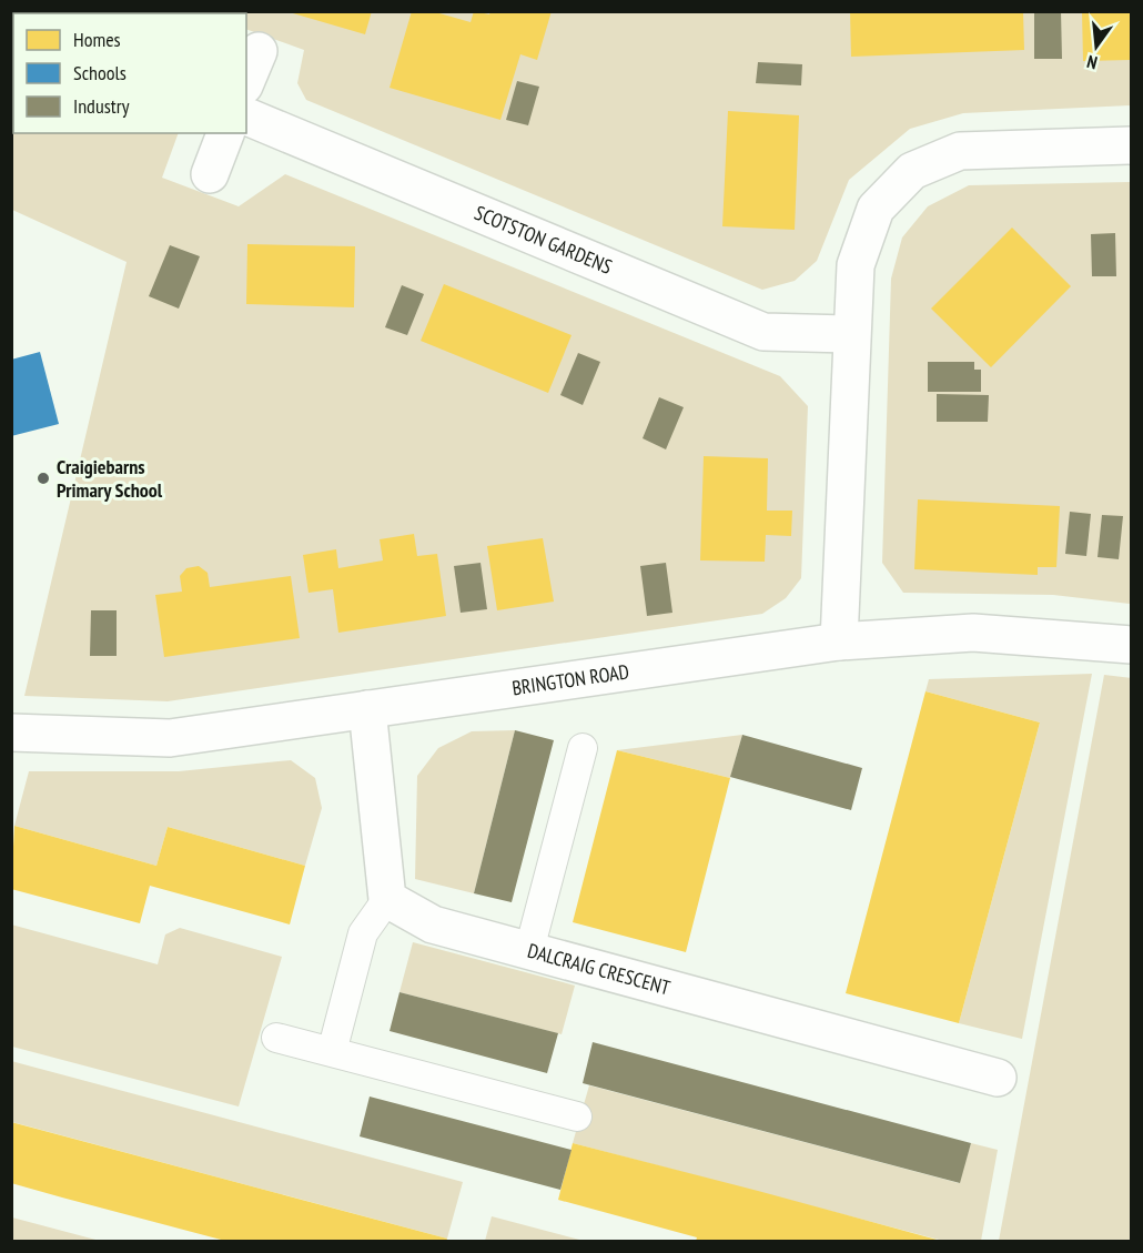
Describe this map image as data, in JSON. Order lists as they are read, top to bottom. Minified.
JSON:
{"streets":{"street":["SCOTSTON GARDENS","BRINGTON ROAD","DALCRAIG CRESCENT"]},"places":["Craigiebarns Primary School"],"legend":["Homes","Schools","Industry"],"north":"bottom"}
